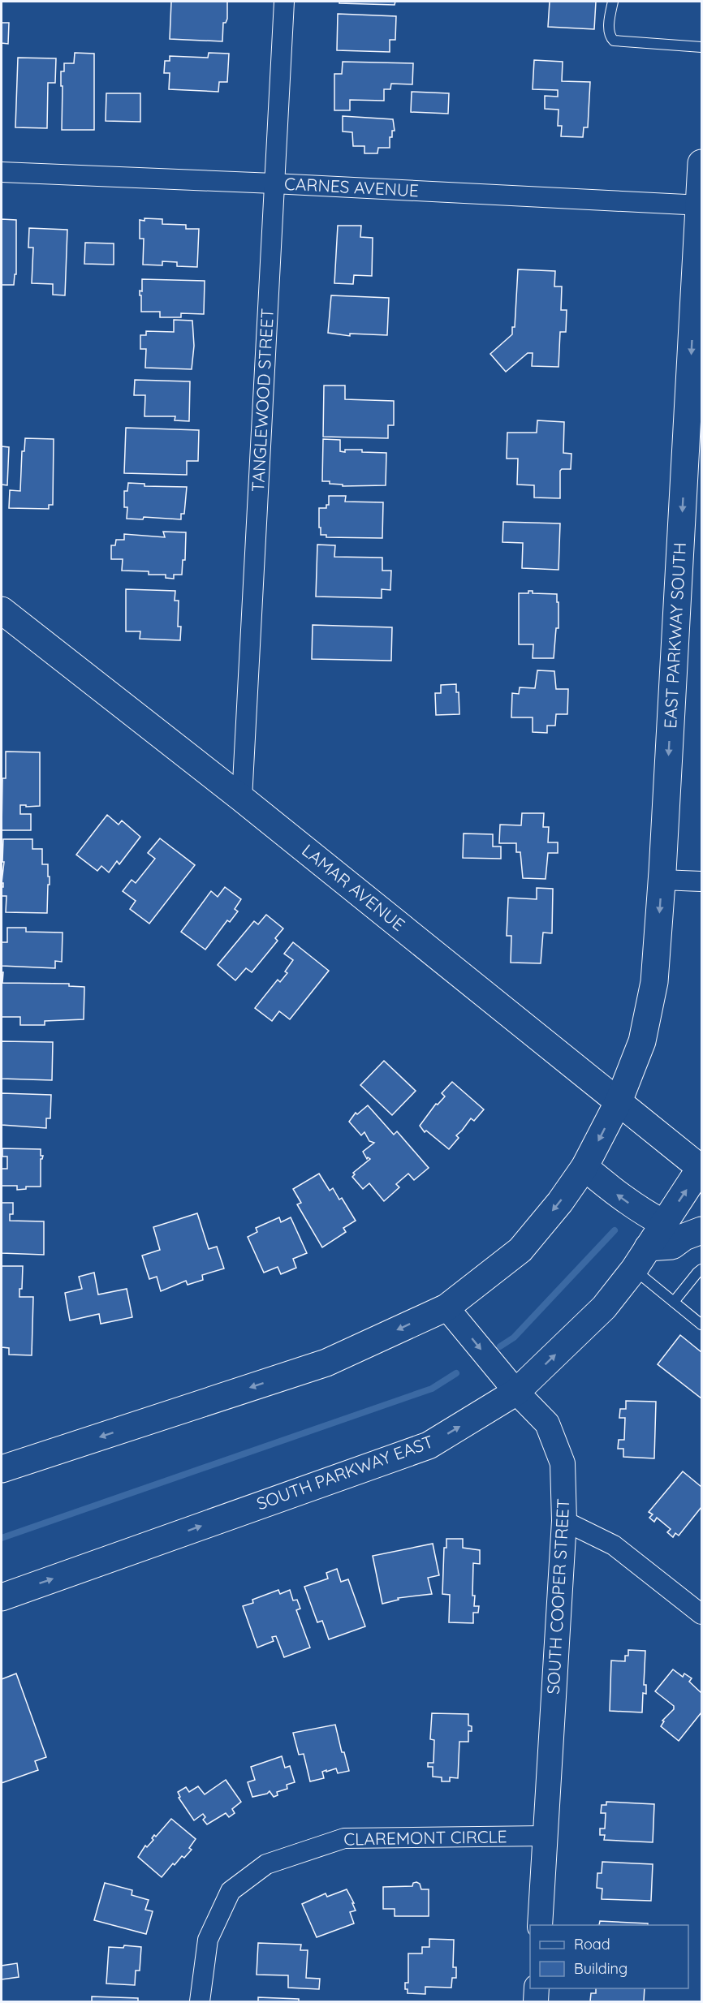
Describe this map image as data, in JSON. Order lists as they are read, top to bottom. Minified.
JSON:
{"streets":{"main road":["EAST PARKWAY SOUTH","LAMAR AVENUE","SOUTH PARKWAY EAST"],"street":["CARNES AVENUE","TANGLEWOOD STREET","SOUTH COOPER STREET","CLAREMONT CIRCLE"]},"crossings":[["CARNES AVENUE","TANGLEWOOD STREET"],["CARNES AVENUE","EAST PARKWAY SOUTH"],["TANGLEWOOD STREET","LAMAR AVENUE"],["EAST PARKWAY SOUTH","LAMAR AVENUE"],["LAMAR AVENUE","SOUTH PARKWAY EAST"],["SOUTH PARKWAY EAST","SOUTH COOPER STREET"],["SOUTH COOPER STREET","CLAREMONT CIRCLE"]],"one_way":["EAST PARKWAY SOUTH"],"legend":["Road","Building"]}
